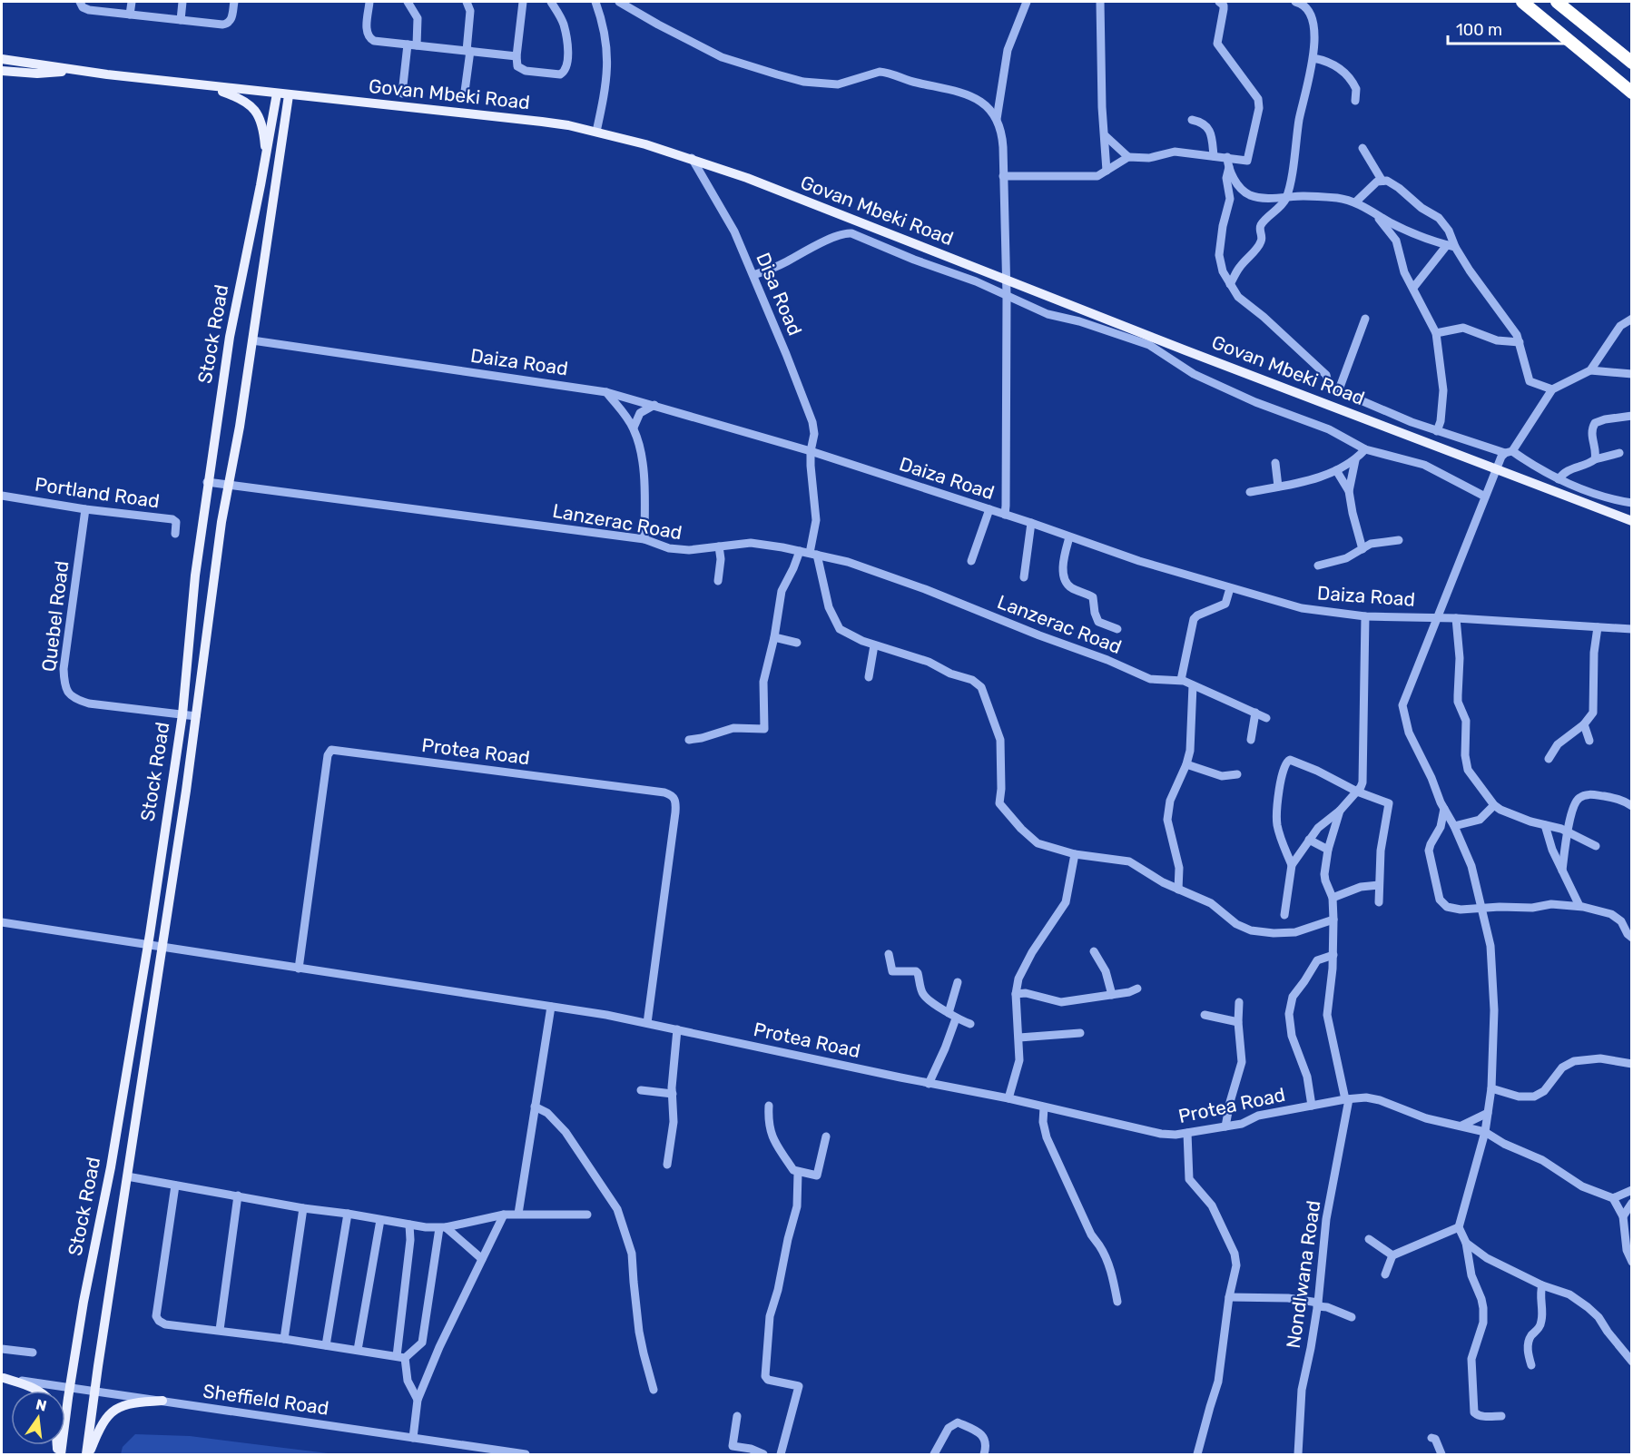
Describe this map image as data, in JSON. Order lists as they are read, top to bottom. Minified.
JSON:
{"streets":{"main road":["Govan Mbeki Road","Stock Road"],"street":["Disa Road","Daiza Road","Portland Road","Lanzerac Road","Quebel Road","Protea Road","Nondlwana Road","Sheffield Road"]},"crossings":[["Govan Mbeki Road","Disa Road"],["Govan Mbeki Road","Stock Road"],["Disa Road","Daiza Road"],["Disa Road","Lanzerac Road"],["Stock Road","Daiza Road"],["Stock Road","Lanzerac Road"],["Stock Road","Quebel Road"],["Stock Road","Protea Road"],["Stock Road","Sheffield Road"],["Portland Road","Quebel Road"],["Protea Road","Nondlwana Road"]],"scale_bar":"100 m","north":"top"}
